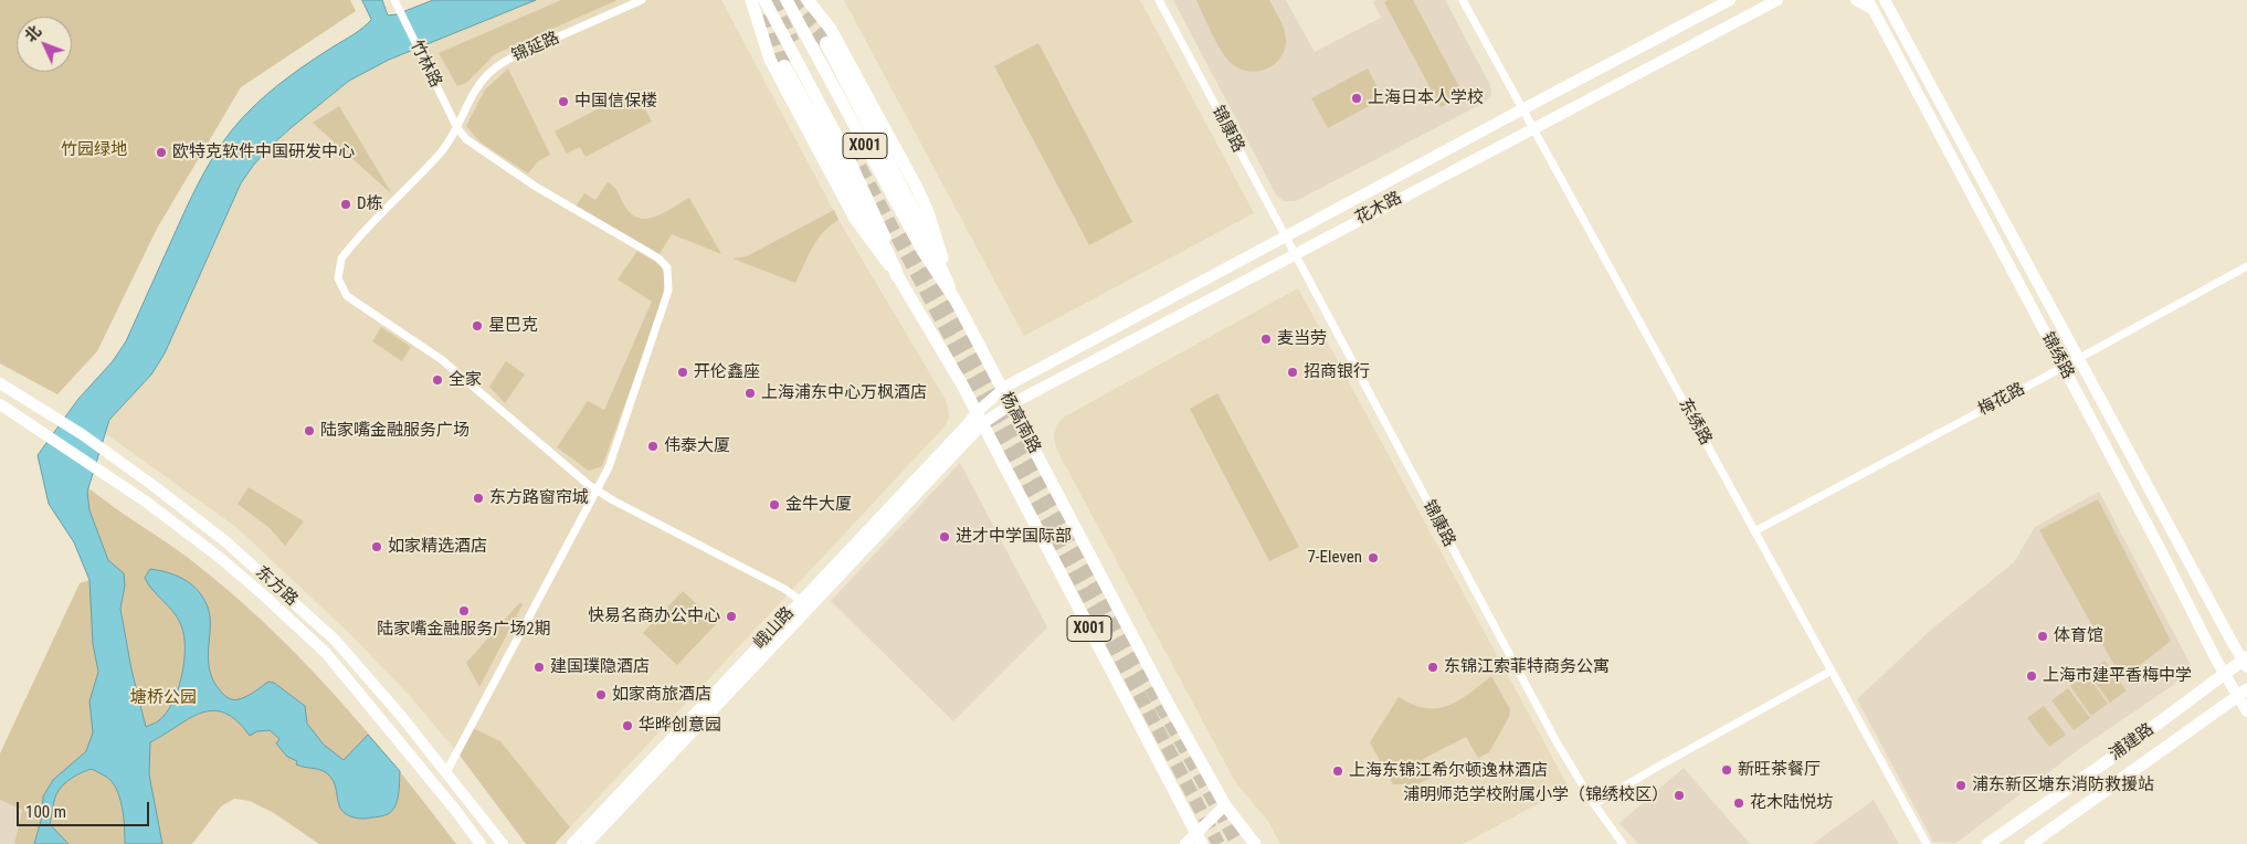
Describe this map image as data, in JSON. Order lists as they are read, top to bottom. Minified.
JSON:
{"streets":{"main road":["X001","花木路","锦绣路","杨高南路","东方路","峨山路","浦建路"],"street":["锦延路","竹林路","锦康路","梅花路","东绣路"]},"crossings":[["锦延路","竹林路"],["锦康路","花木路"],["X001","杨高南路"],["花木路","东绣路"],["花木路","杨高南路"],["花木路","峨山路"],["锦绣路","梅花路"],["锦绣路","浦建路"],["梅花路","东绣路"],["杨高南路","峨山路"]],"parks":["竹园绿地","塘桥公园"],"places":["上海日本人学校","中国信保楼","欧特克软件中国研发中心","D栋","星巴克","麦当劳","开伦鑫座","招商银行","全家","上海浦东中心万枫酒店","陆家嘴金融服务广场","伟泰大厦","东方路窗帘城","金牛大厦","进才中学国际部","如家精选酒店","7-Eleven","陆家嘴金融服务广场2期","快易名商办公中心","体育馆","建国璞隐酒店","东锦江索菲特商务公寓","上海市建平香梅中学","如家商旅酒店","华晔创意园","新旺茶餐厅","上海东锦江希尔顿逸林酒店","浦东新区塘东消防救援站","浦明师范学校附属小学（锦绣校区）","花木陆悦坊"],"scale_bar":"100 m","north":"top left"}
